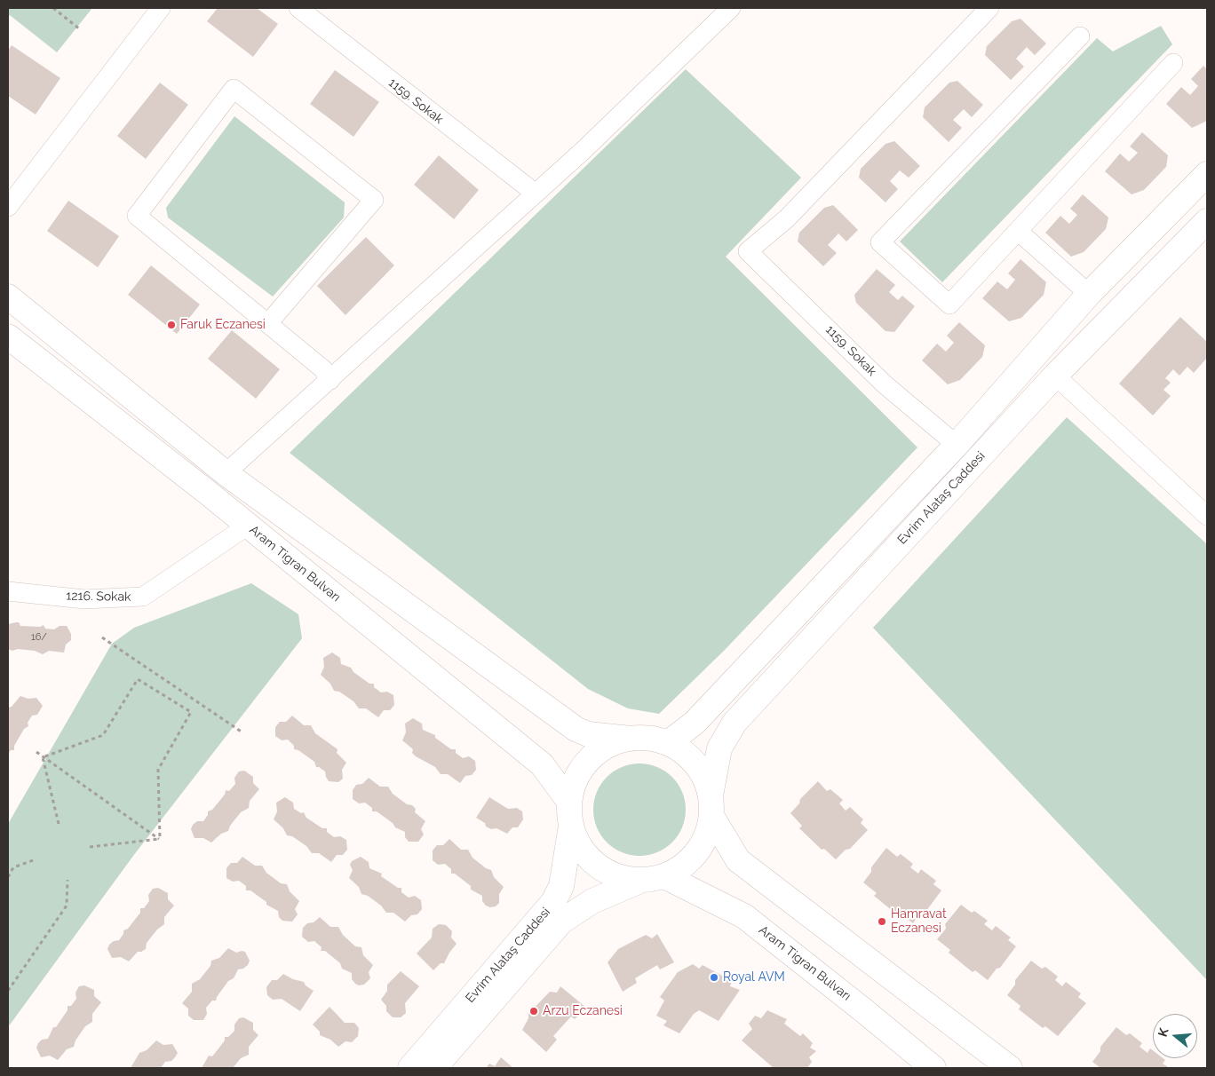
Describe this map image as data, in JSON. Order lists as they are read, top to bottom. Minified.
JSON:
{"streets":{"main road":["Evrim Alataş Caddesi","Aram Tigran Bulvarı"],"street":["1159. Sokak","1216. Sokak"]},"crossings":[["Evrim Alataş Caddesi","Aram Tigran Bulvarı"],["Aram Tigran Bulvarı","1216. Sokak"]],"places":["Faruk Eczanesi","Hamravat Eczanesi","Royal AVM","Arzu Eczanesi"],"house_numbers":["16/"],"north":"left"}
